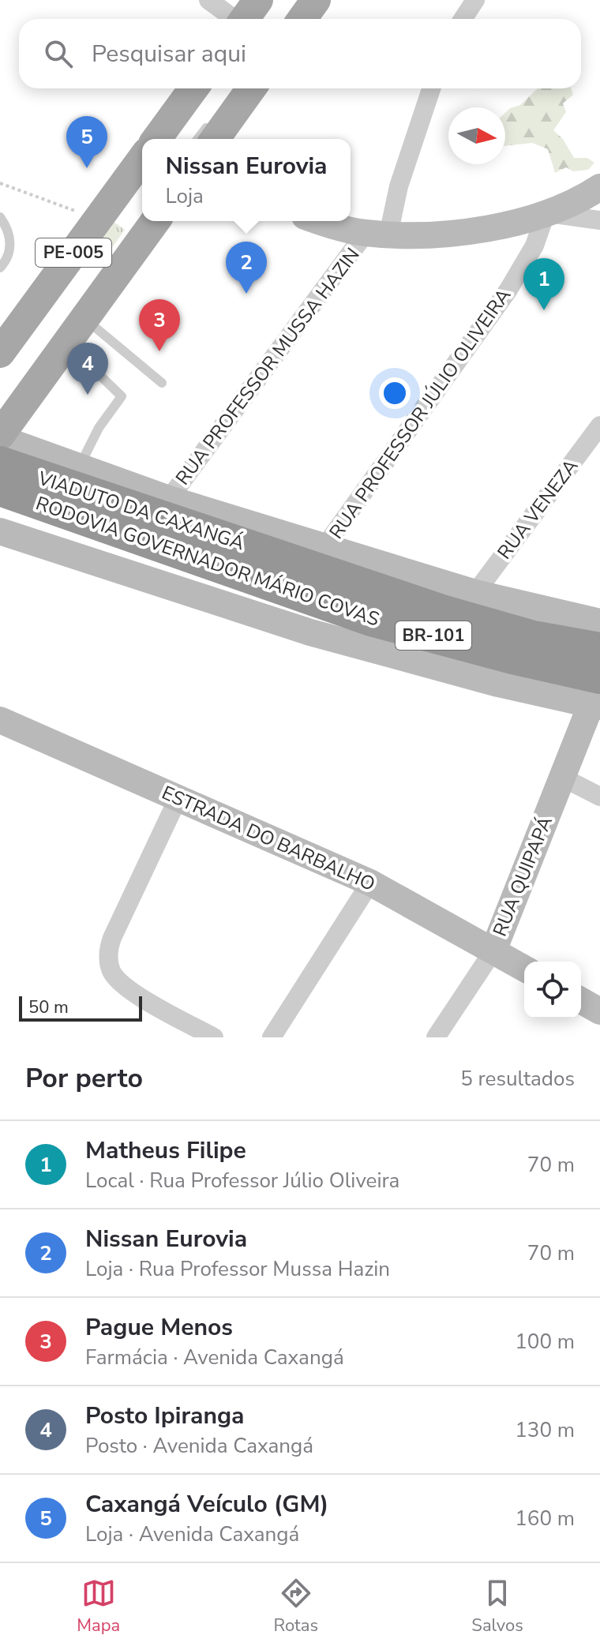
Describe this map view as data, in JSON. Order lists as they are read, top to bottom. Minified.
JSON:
{"streets":{"highway":["VIADUTO DA CAXANGÁ","RODOVIA GOVERNADOR MÁRIO COVAS","BR-101"],"main road":["PE-005","ESTRADA DO BARBALHO","RUA QUIPAPÁ"],"street":["RUA PROFESSOR MUSSA HAZIN","RUA PROFESSOR JÚLIO OLIVEIRA","RUA VENEZA"]},"crossings":[["VIADUTO DA CAXANGÁ","RODOVIA GOVERNADOR MÁRIO COVAS"],["RODOVIA GOVERNADOR MÁRIO COVAS","RUA QUIPAPÁ"],["ESTRADA DO BARBALHO","RUA QUIPAPÁ"]],"scale_bar":"50 m","north":"right","page":{"search":"Pesquisar aqui","pins":["5","2","1","3","4"],"popup":["Nissan Eurovia","Loja"],"scale":"50 m","heading":["Por perto","5 resultados"],"list":[{"mark":"1","name":"Matheus Filipe","note":"Local · Rua Professor Júlio Oliveira","value":"70 m"},{"mark":"2","name":"Nissan Eurovia","note":"Loja · Rua Professor Mussa Hazin","value":"70 m"},{"mark":"3","name":"Pague Menos","note":"Farmácia · Avenida Caxangá","value":"100 m"},{"mark":"4","name":"Posto Ipiranga","note":"Posto · Avenida Caxangá","value":"130 m"},{"mark":"5","name":"Caxangá Veículo (GM)","note":"Loja · Avenida Caxangá","value":"160 m"}],"nav":["Mapa","Rotas","Salvos"]}}
